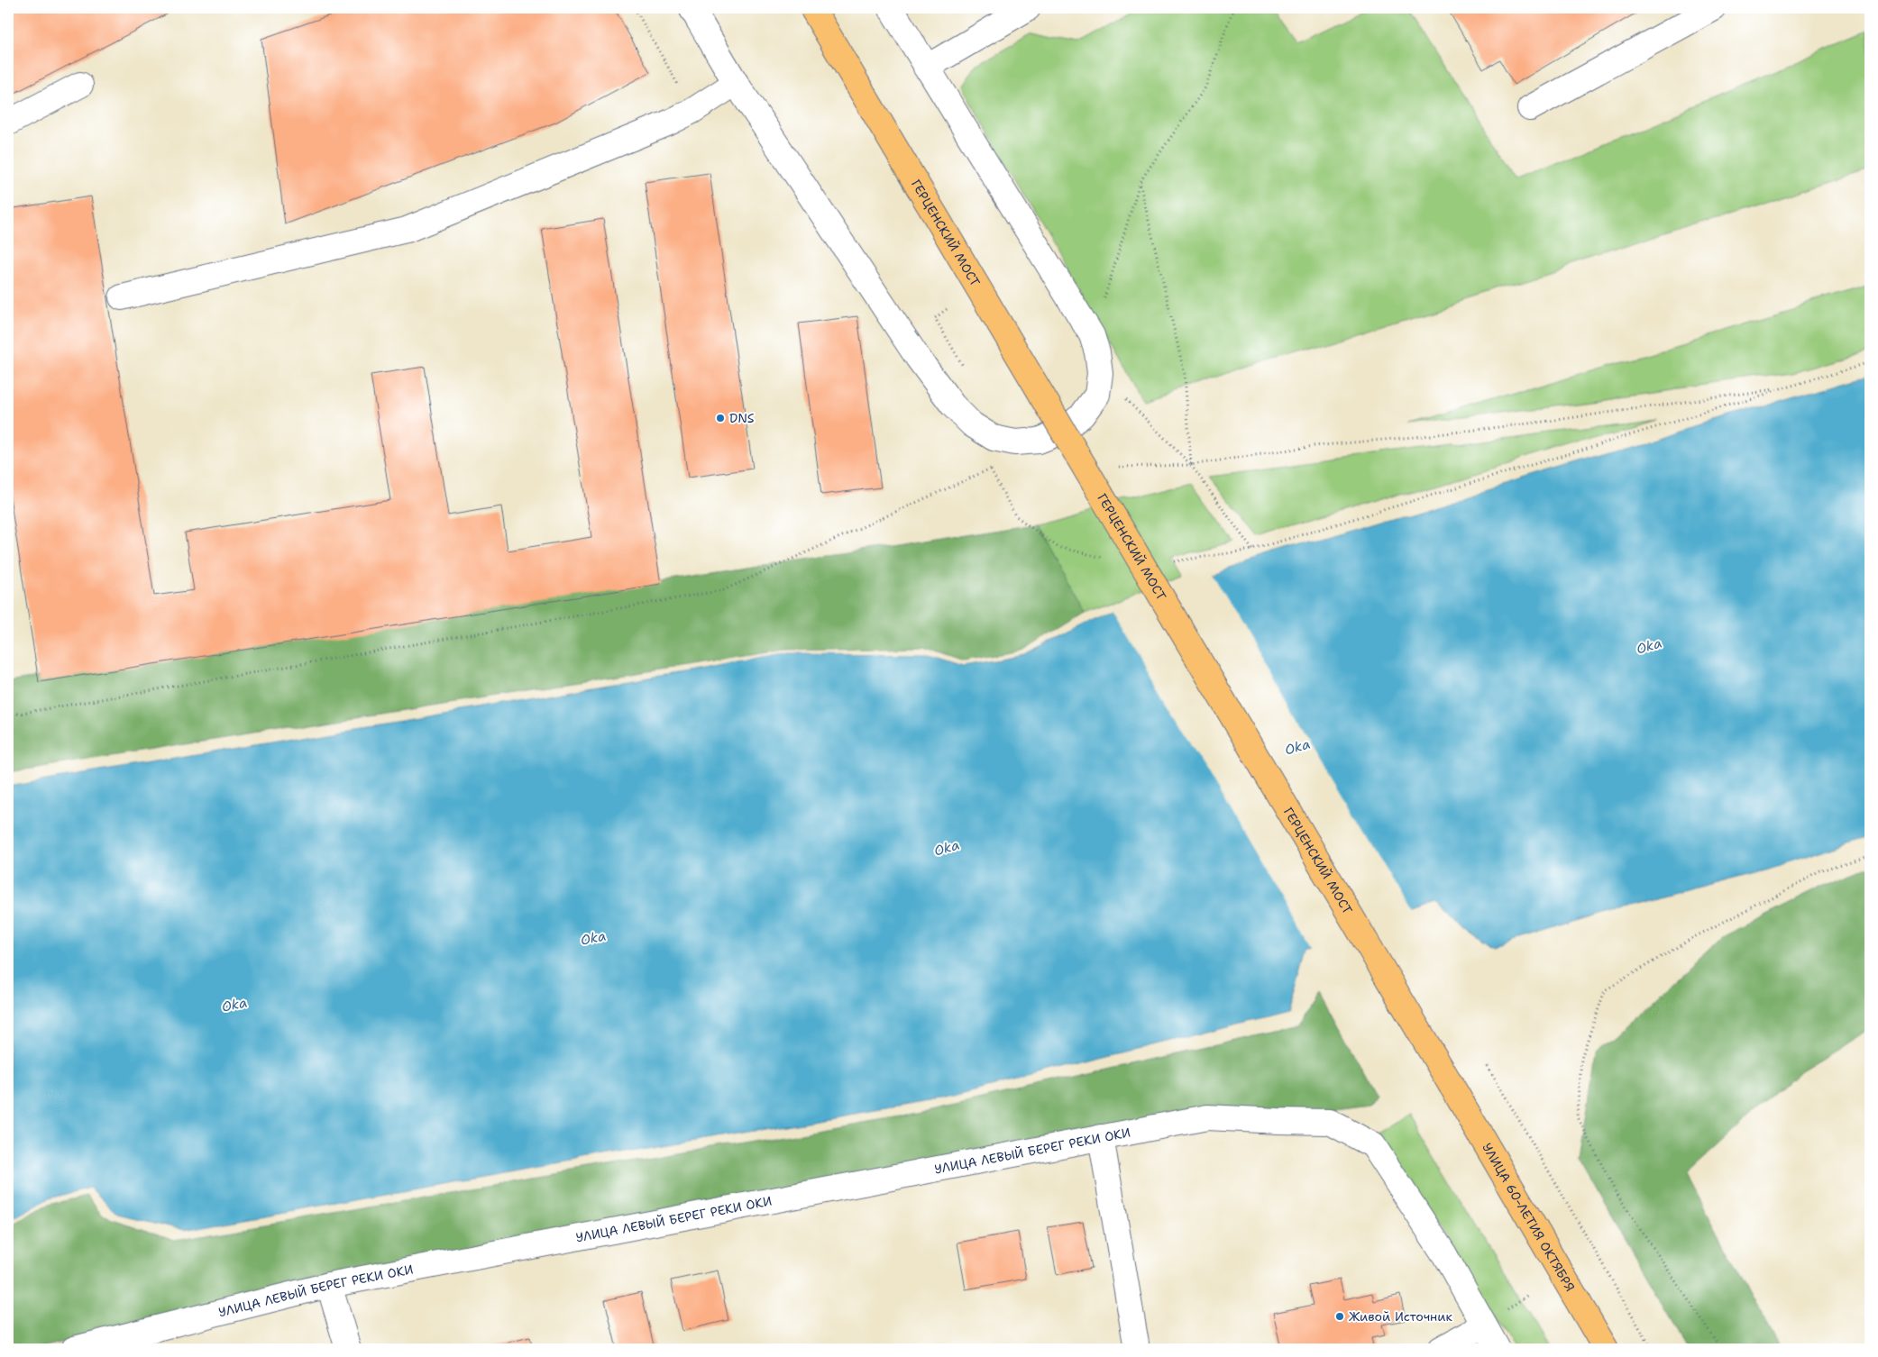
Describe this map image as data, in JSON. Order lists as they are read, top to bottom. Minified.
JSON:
{"streets":{"main road":["ГЕРЦЕНСКИЙ МОСТ","УЛИЦА 60-ЛЕТИЯ ОКТЯБРЯ"],"street":["УЛИЦА ЛЕВЫЙ БЕРЕГ РЕКИ ОКИ"]},"crossings":[["ГЕРЦЕНСКИЙ МОСТ","УЛИЦА 60-ЛЕТИЯ ОКТЯБРЯ"]],"water":["Oka"],"places":["DNS","Живой Источник"]}
